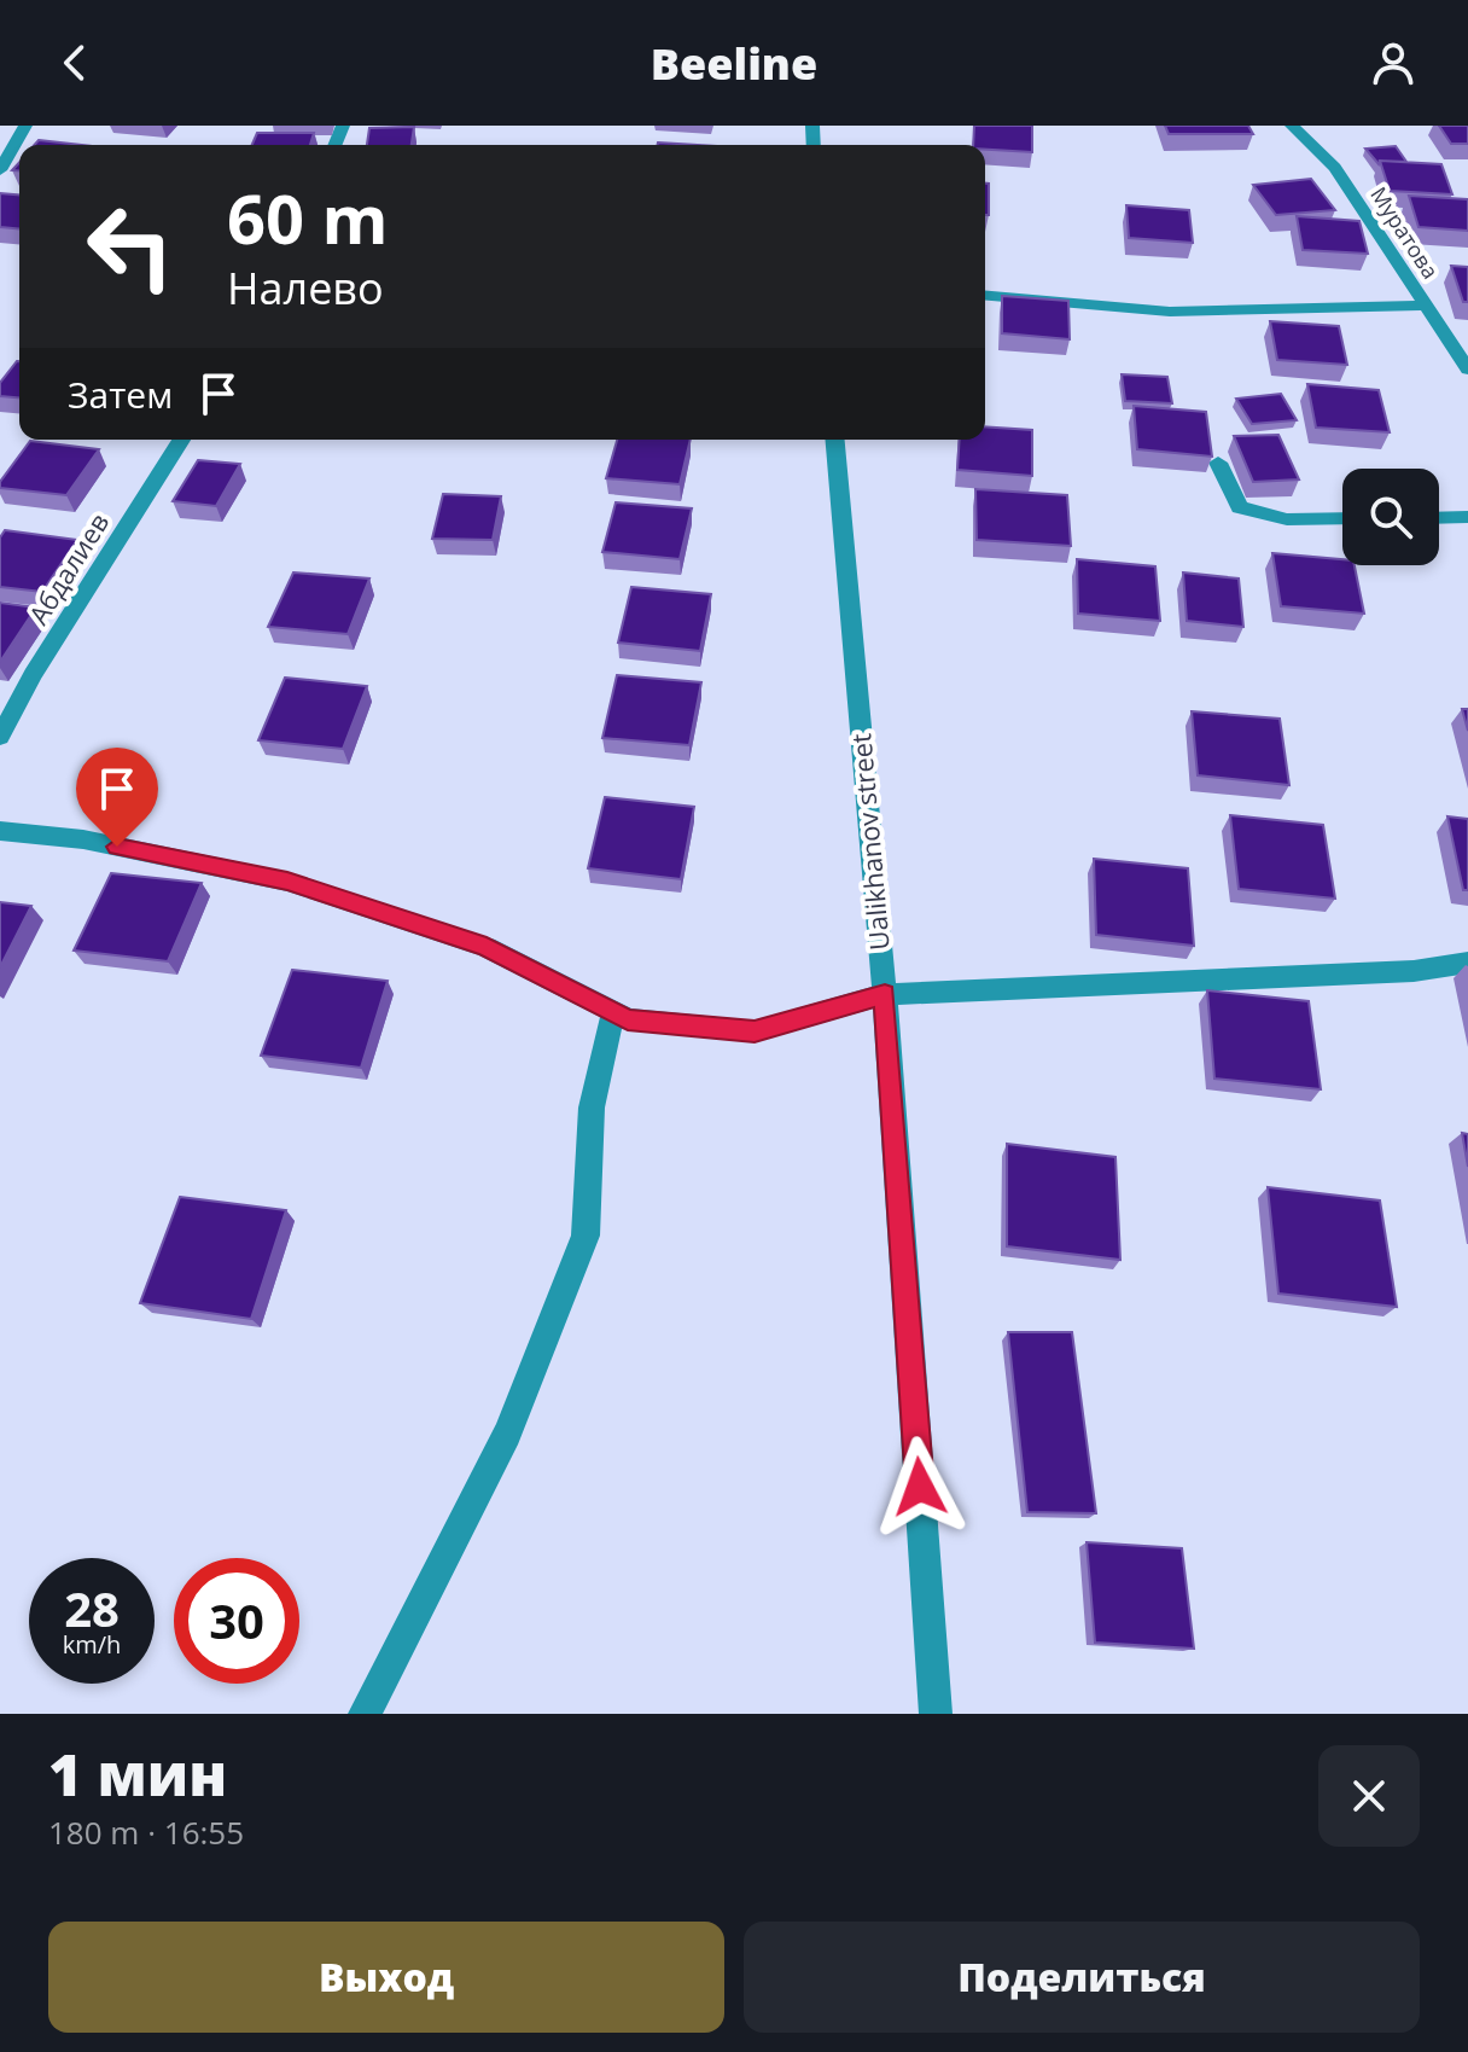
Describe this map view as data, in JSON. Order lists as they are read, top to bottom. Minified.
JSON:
{"streets":{"street":["Муратова","Абдалиев","Ualikhanov street"]},"page":{"header":"Beeline","turn":["60 m","Налево"],"then":"Затем","speed":"28 km/h","limit":"30","heading":["1 мин","180 m · 16:55"],"buttons":["Выход","Поделиться"]}}
